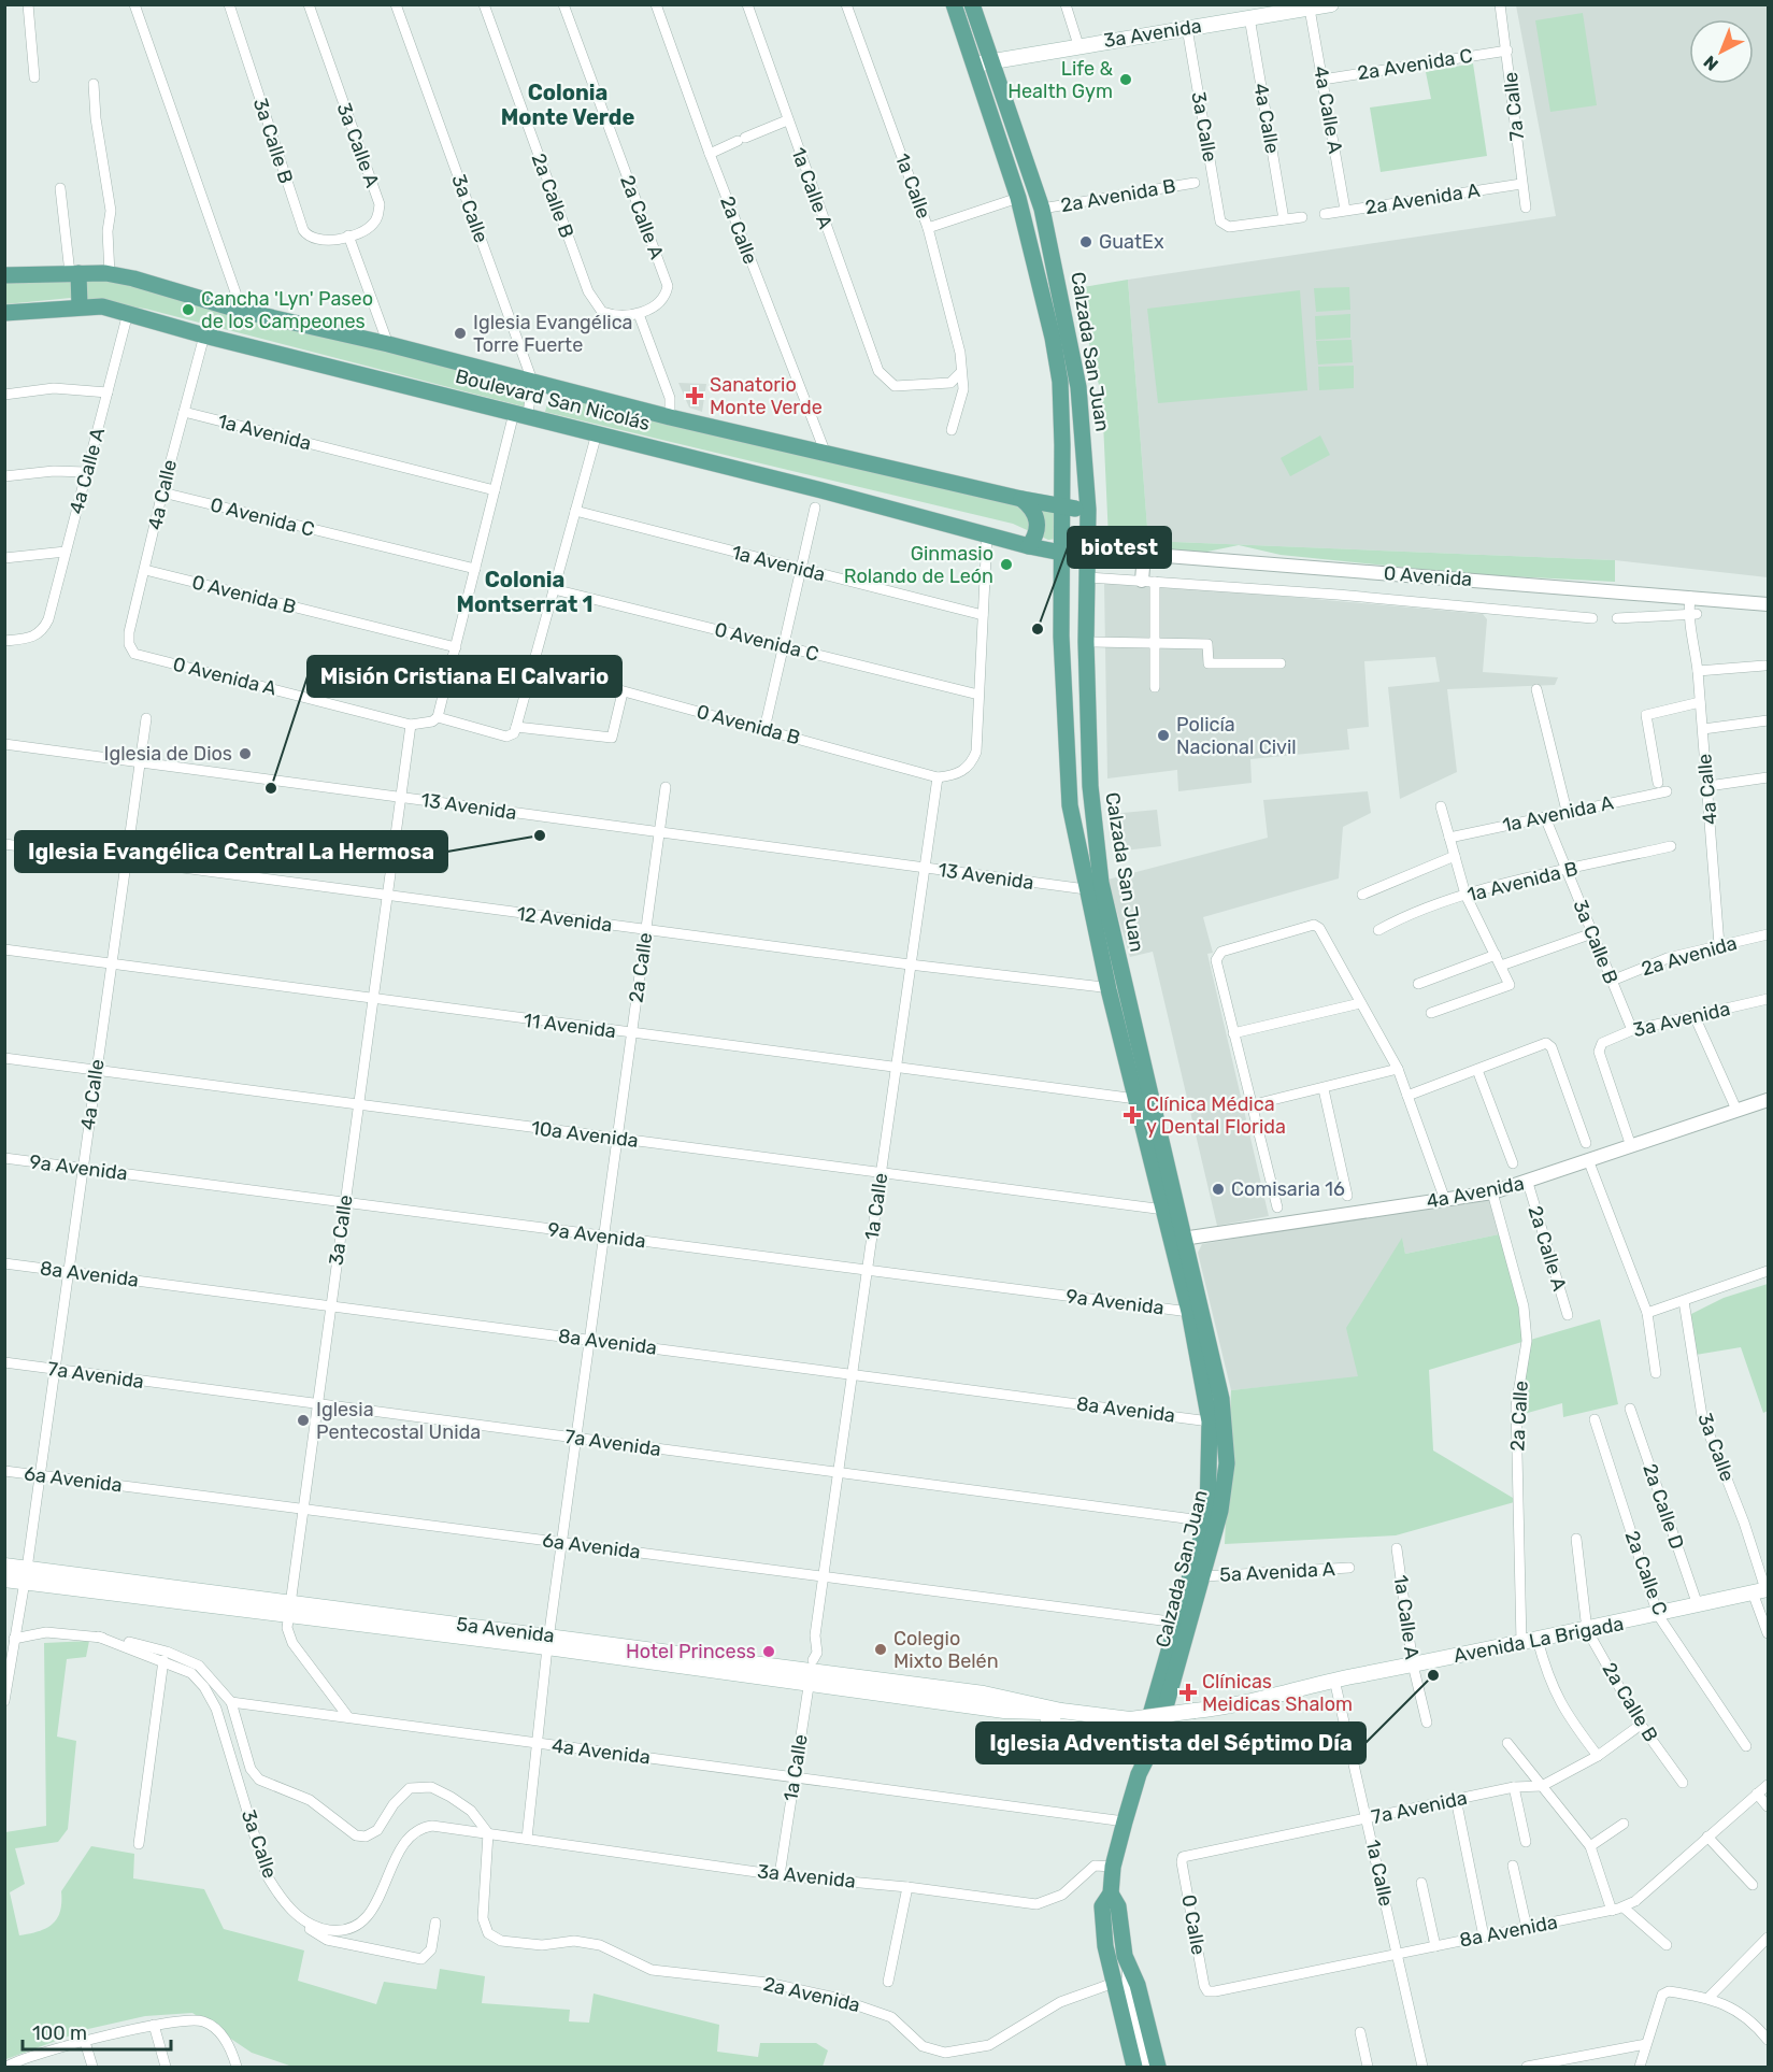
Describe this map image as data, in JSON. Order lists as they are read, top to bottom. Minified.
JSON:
{"streets":{"main road":["3a Avenida","Calzada San Juan","Boulevard San Nicolás","5a Avenida","Avenida La Brigada"],"street":["2a Avenida C","7a Calle","4a Calle A","4a Calle","3a Calle","3a Calle B","3a Calle A","1a Calle","1a Calle A","2a Calle B","2a Avenida B","2a Avenida A","2a Calle A","2a Calle","1a Avenida","0 Avenida C","0 Avenida","0 Avenida B","0 Avenida A","13 Avenida","1a Avenida A","1a Avenida B","12 Avenida","2a Avenida","11 Avenida","10a Avenida","9a Avenida","4a Avenida","8a Avenida","7a Avenida","6a Avenida","2a Calle D","5a Avenida A","2a Calle C","0 Calle"]},"crossings":[["3a Avenida","4a Calle A"],["3a Avenida","4a Calle"],["3a Avenida","3a Calle"],["3a Avenida","3a Calle B"],["3a Avenida","1a Calle"],["3a Avenida","2a Calle"],["3a Avenida","Calzada San Juan"],["3a Avenida","2a Avenida"],["3a Avenida","4a Avenida"],["2a Avenida C","7a Calle"],["2a Avenida C","4a Calle A"],["7a Calle","2a Avenida A"],["4a Calle A","2a Avenida A"],["4a Calle A","Boulevard San Nicolás"],["4a Calle","3a Calle"],["4a Calle","Boulevard San Nicolás"],["4a Calle","1a Avenida"],["4a Calle","0 Avenida C"],["4a Calle","0 Avenida"],["4a Calle","0 Avenida B"],["4a Calle","0 Avenida A"],["4a Calle","13 Avenida"],["4a Calle","12 Avenida"],["4a Calle","2a Avenida"],["4a Calle","11 Avenida"],["4a Calle","10a Avenida"],["4a Calle","9a Avenida"],["4a Calle","8a Avenida"],["4a Calle","7a Avenida"],["4a Calle","6a Avenida"],["4a Calle","5a Avenida"],["3a Calle","Boulevard San Nicolás"],["3a Calle","1a Avenida"],["3a Calle","0 Avenida C"],["3a Calle","0 Avenida B"],["3a Calle","0 Avenida A"],["3a Calle","13 Avenida"],["3a Calle","12 Avenida"],["3a Calle","2a Avenida"],["3a Calle","11 Avenida"],["3a Calle","10a Avenida"],["3a Calle","9a Avenida"],["3a Calle","4a Avenida"],["3a Calle","8a Avenida"],["3a Calle","7a Avenida"],["3a Calle","6a Avenida"],["3a Calle","5a Avenida"],["3a Calle","Avenida La Brigada"],["3a Calle B","3a Calle A"],["3a Calle B","1a Avenida A"],["3a Calle B","1a Avenida B"],["3a Calle B","2a Avenida"],["1a Calle","1a Calle A"],["1a Calle","0 Avenida B"],["1a Calle","13 Avenida"],["1a Calle","12 Avenida"],["1a Calle","11 Avenida"],["1a Calle","10a Avenida"],["1a Calle","9a Avenida"],["1a Calle","4a Avenida"],["1a Calle","8a Avenida"],["1a Calle","7a Avenida"],["1a Calle","6a Avenida"],["1a Calle","5a Avenida"],["1a Calle","Avenida La Brigada"],["1a Calle A","Avenida La Brigada"],["2a Calle B","2a Calle A"],["2a Calle B","7a Avenida"],["2a Calle B","Avenida La Brigada"],["2a Avenida B","Calzada San Juan"],["2a Calle A","4a Avenida"],["2a Calle","Boulevard San Nicolás"],["2a Calle","13 Avenida"],["2a Calle","12 Avenida"],["2a Calle","11 Avenida"],["2a Calle","10a Avenida"],["2a Calle","9a Avenida"],["2a Calle","4a Avenida"],["2a Calle","8a Avenida"],["2a Calle","7a Avenida"],["2a Calle","6a Avenida"],["2a Calle","5a Avenida"],["2a Calle","Avenida La Brigada"],["Calzada San Juan","Boulevard San Nicolás"],["Calzada San Juan","0 Avenida"],["Calzada San Juan","13 Avenida"],["Calzada San Juan","12 Avenida"],["Calzada San Juan","2a Avenida"],["Calzada San Juan","11 Avenida"],["Calzada San Juan","10a Avenida"],["Calzada San Juan","9a Avenida"],["Calzada San Juan","4a Avenida"],["Calzada San Juan","8a Avenida"],["Calzada San Juan","7a Avenida"],["Calzada San Juan","6a Avenida"],["Calzada San Juan","5a Avenida A"],["Calzada San Juan","5a Avenida"],["Boulevard San Nicolás","0 Avenida"],["8a Avenida","0 Calle"],["7a Avenida","0 Calle"],["2a Calle D","Avenida La Brigada"],["2a Calle C","Avenida La Brigada"],["5a Avenida","Avenida La Brigada"]],"districts":["Colonia Monte Verde","Colonia Montserrat 1"],"places":{"other":["Life & Health Gym","GuatEx","Cancha 'Lyn' Paseo de los Campeones","Iglesia Evangélica Torre Fuerte","Ginmasio Rolando de León","biotest","Policía Nacional Civil","Iglesia de Dios","Misión Cristiana El Calvario","Iglesia Evangélica Central La Hermosa","Comisaria 16","Iglesia Pentecostal Unida","Colegio Mixto Belén","Hotel Princess","Iglesia Adventista del Séptimo Día"],"health":["Sanatorio Monte Verde","Clínica Médica y Dental Florida","Clínicas Meidicas Shalom"]},"scale_bar":"100 m","north":"bottom left"}
